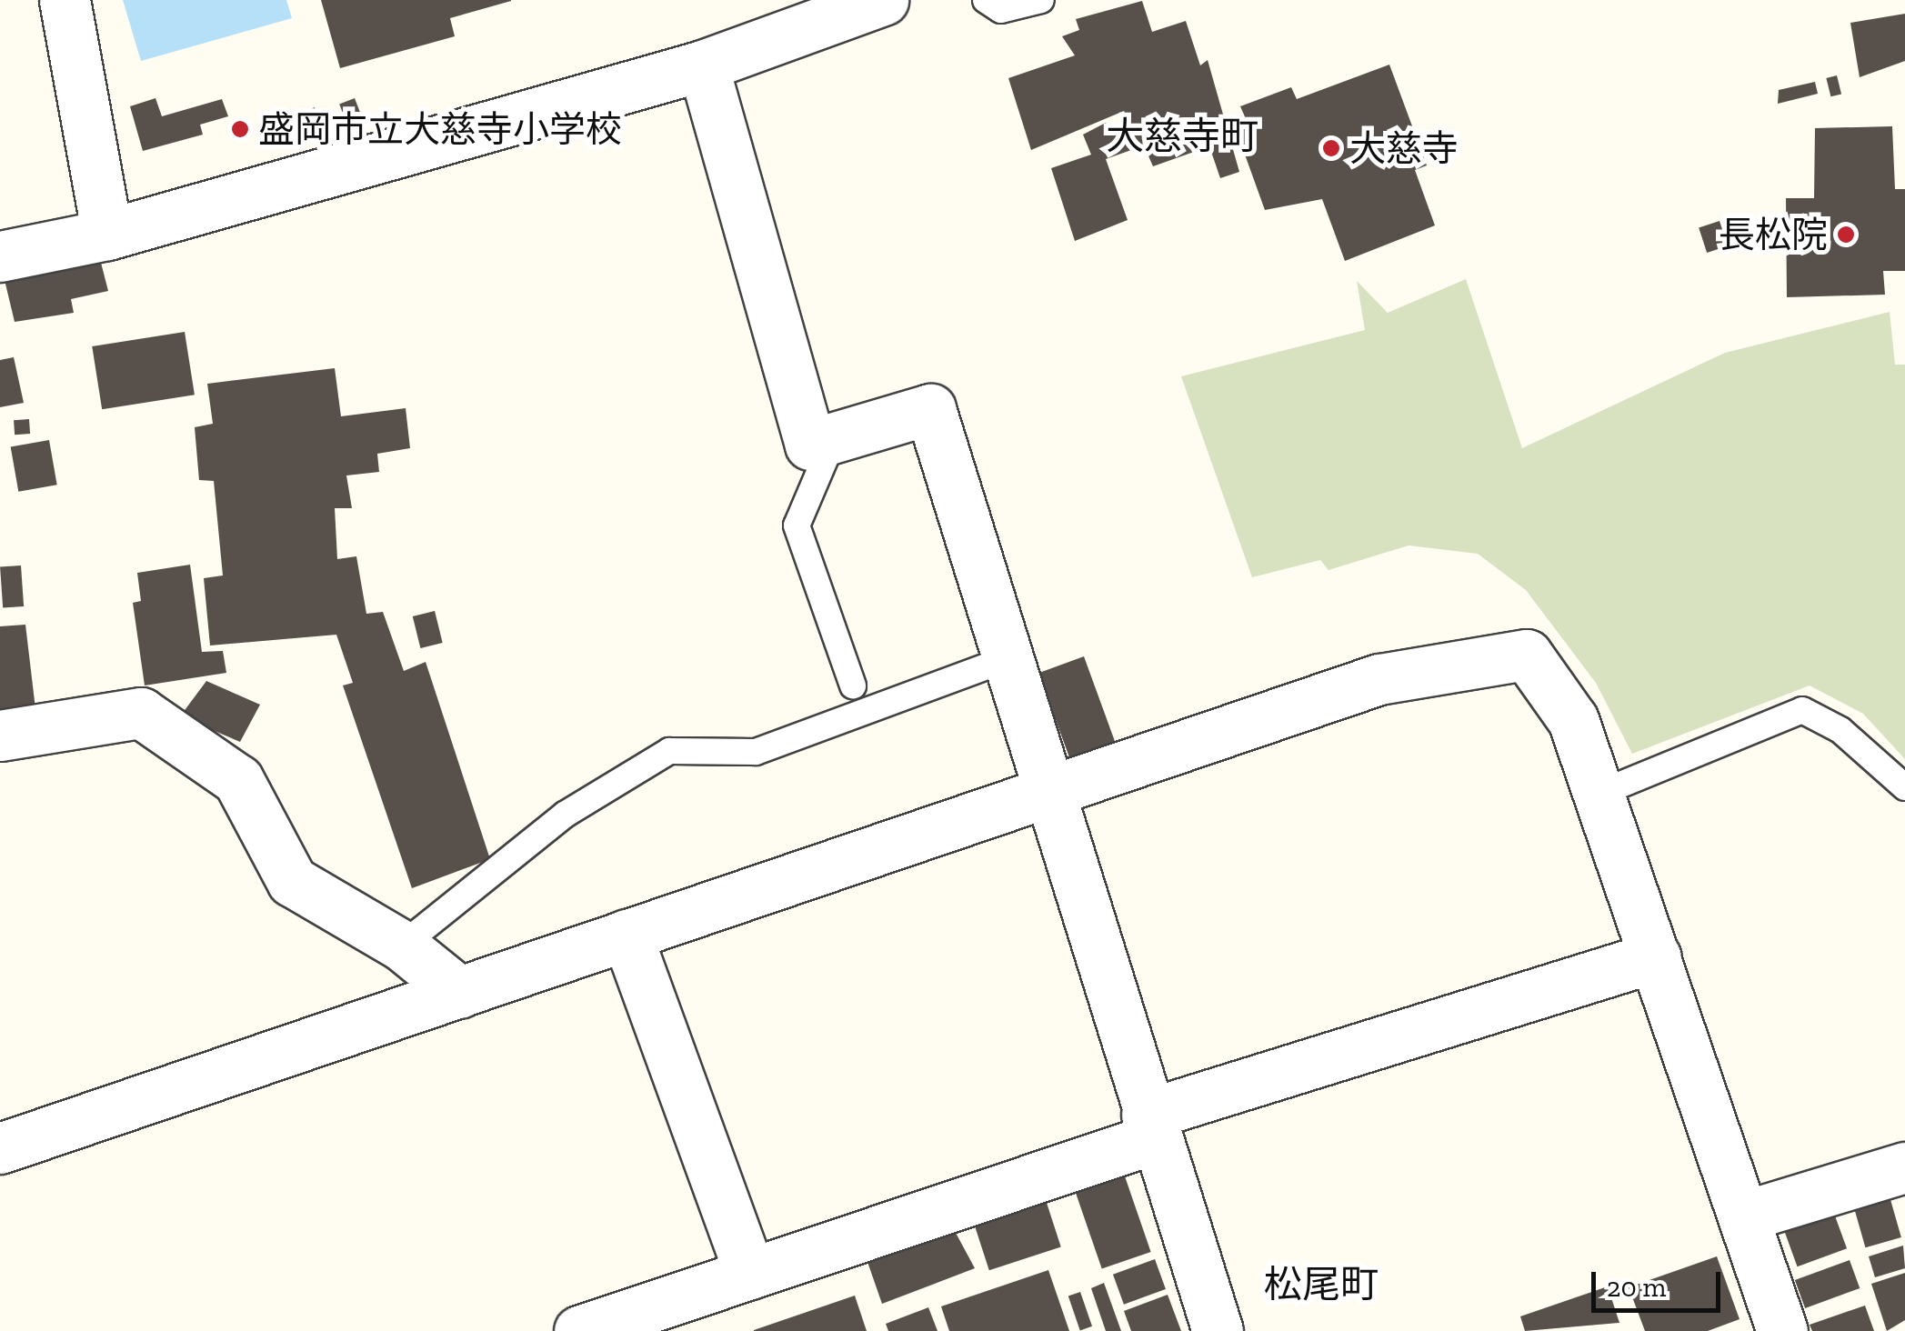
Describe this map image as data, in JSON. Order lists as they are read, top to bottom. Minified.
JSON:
{"districts":["大慈寺町","松尾町"],"places":["盛岡市立大慈寺小学校","大慈寺","長松院"],"scale_bar":"20 m"}
